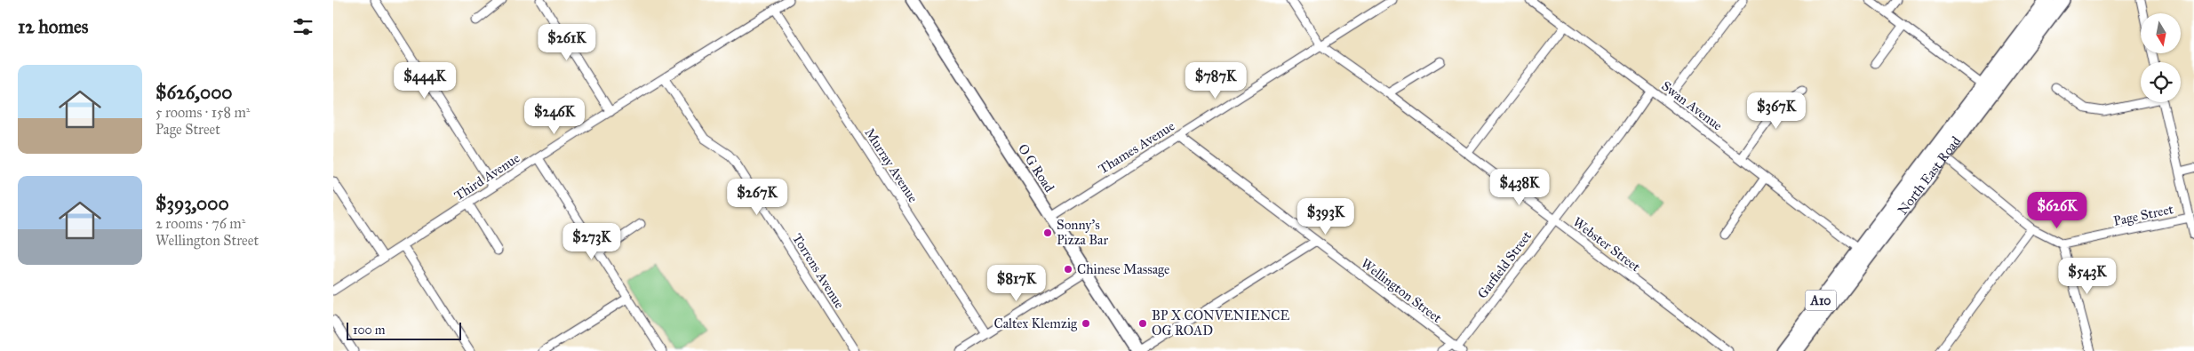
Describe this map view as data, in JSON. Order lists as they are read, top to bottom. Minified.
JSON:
{"streets":{"highway":["North East Road","A10"],"main road":["O G Road"],"street":["Swan Avenue","Thames Avenue","Murray Avenue","Third Avenue","Page Street","Webster Street","Garfield Street","Torrens Avenue","Wellington Street"]},"crossings":[["Swan Avenue","North East Road"],["Swan Avenue","Garfield Street"],["Thames Avenue","O G Road"],["Thames Avenue","Webster Street"],["Thames Avenue","Wellington Street"],["Murray Avenue","Third Avenue"],["Third Avenue","Torrens Avenue"],["Webster Street","Garfield Street"],["Garfield Street","Wellington Street"]],"places":["Sonny's Pizza Bar","Chinese Massage","Caltex Klemzig","BP X CONVENIENCE OG ROAD"],"scale_bar":"100 m","north":"bottom","page":{"heading":"12 homes","price":["$261K","$444K","$787K","$367K","$246K","$438K","$267K","$626K","$393K","$273K","$543K","$817K"],"list":[{"name":"$626,000","note":"5 rooms · 158 m² · Page Street"},{"name":"$393,000","note":"2 rooms · 76 m² · Wellington Street"}],"scale":"100 m"}}
